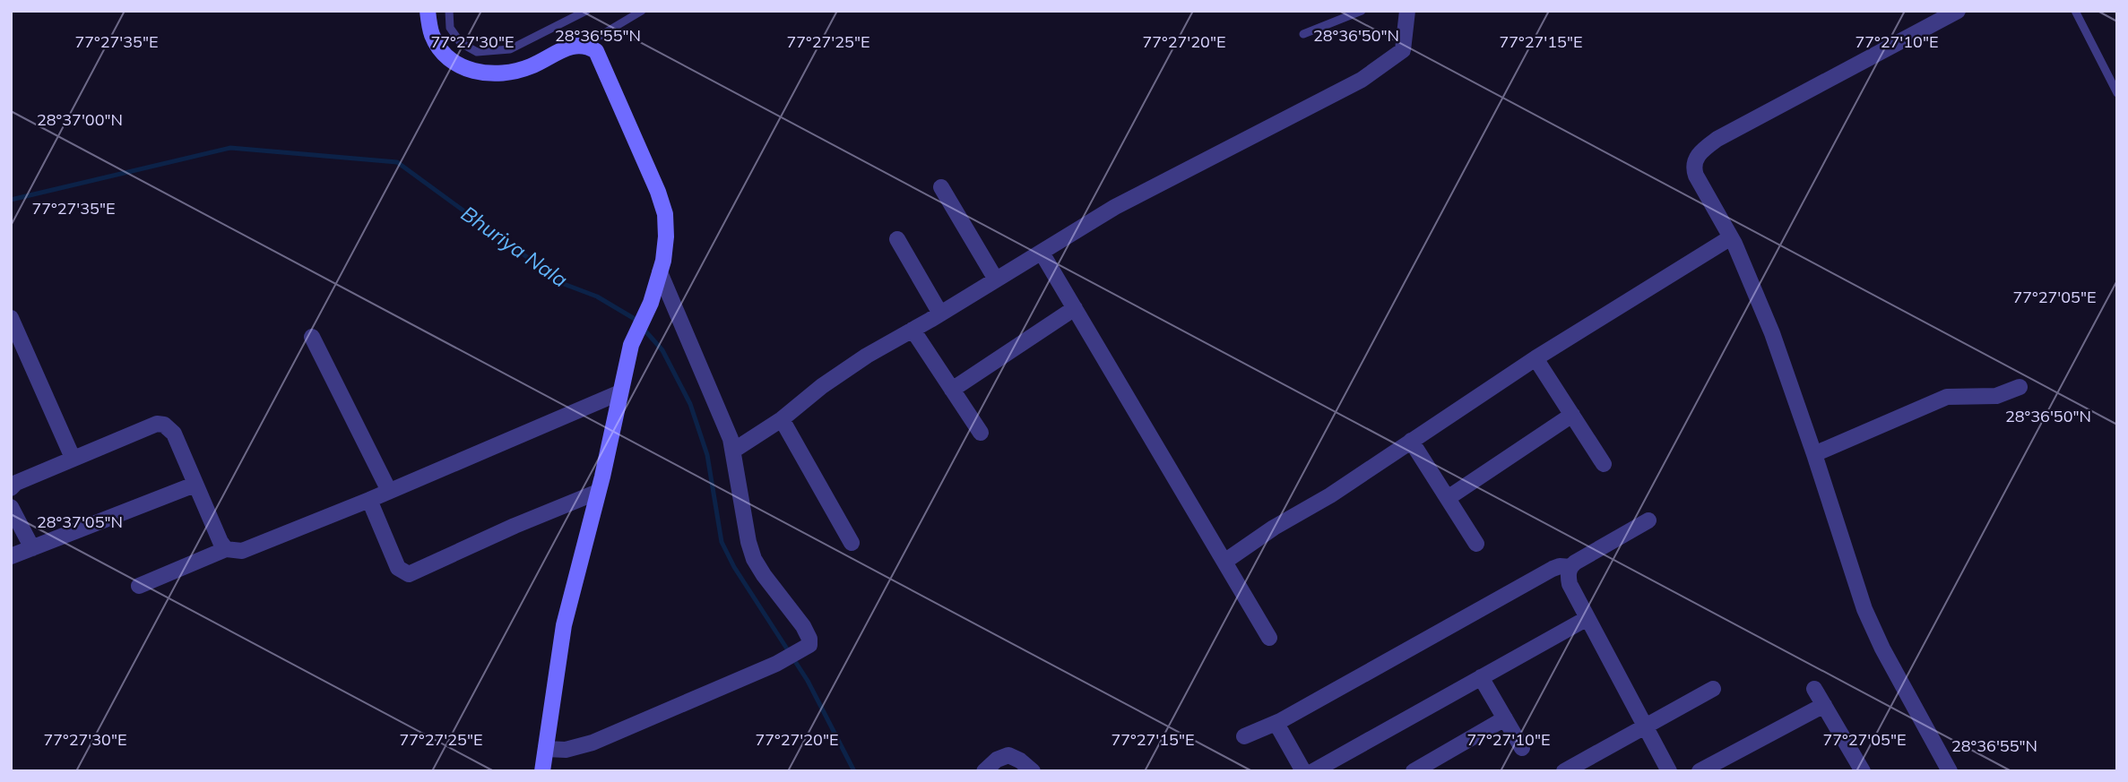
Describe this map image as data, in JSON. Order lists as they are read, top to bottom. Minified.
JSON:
{"water":["Bhuriya Nala"],"coordinates":["28°36'55\"N","28°36'50\"N","77°27'35\"E","77°27'30\"E","77°27'25\"E","77°27'20\"E","77°27'15\"E","77°27'10\"E","28°37'00\"N","77°27'05\"E","28°37'05\"N"]}
